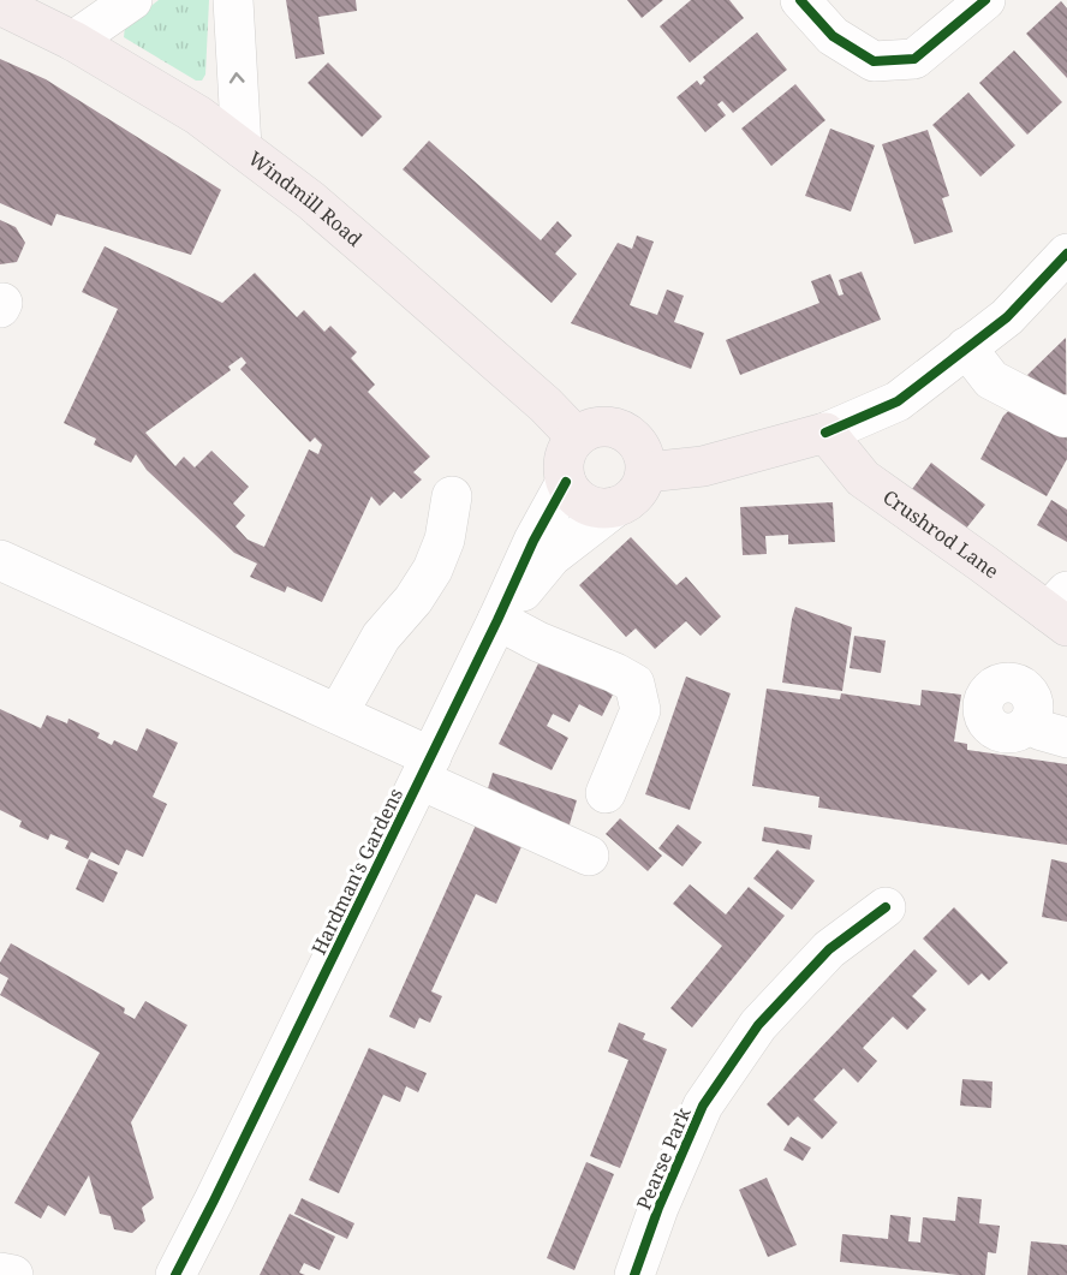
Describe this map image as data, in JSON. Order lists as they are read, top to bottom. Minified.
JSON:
{"streets":{"main road":["Windmill Road","Crushrod Lane"],"street":["Hardman's Gardens","Pearse Park"]},"crossings":[["Windmill Road","Hardman's Gardens"]]}
